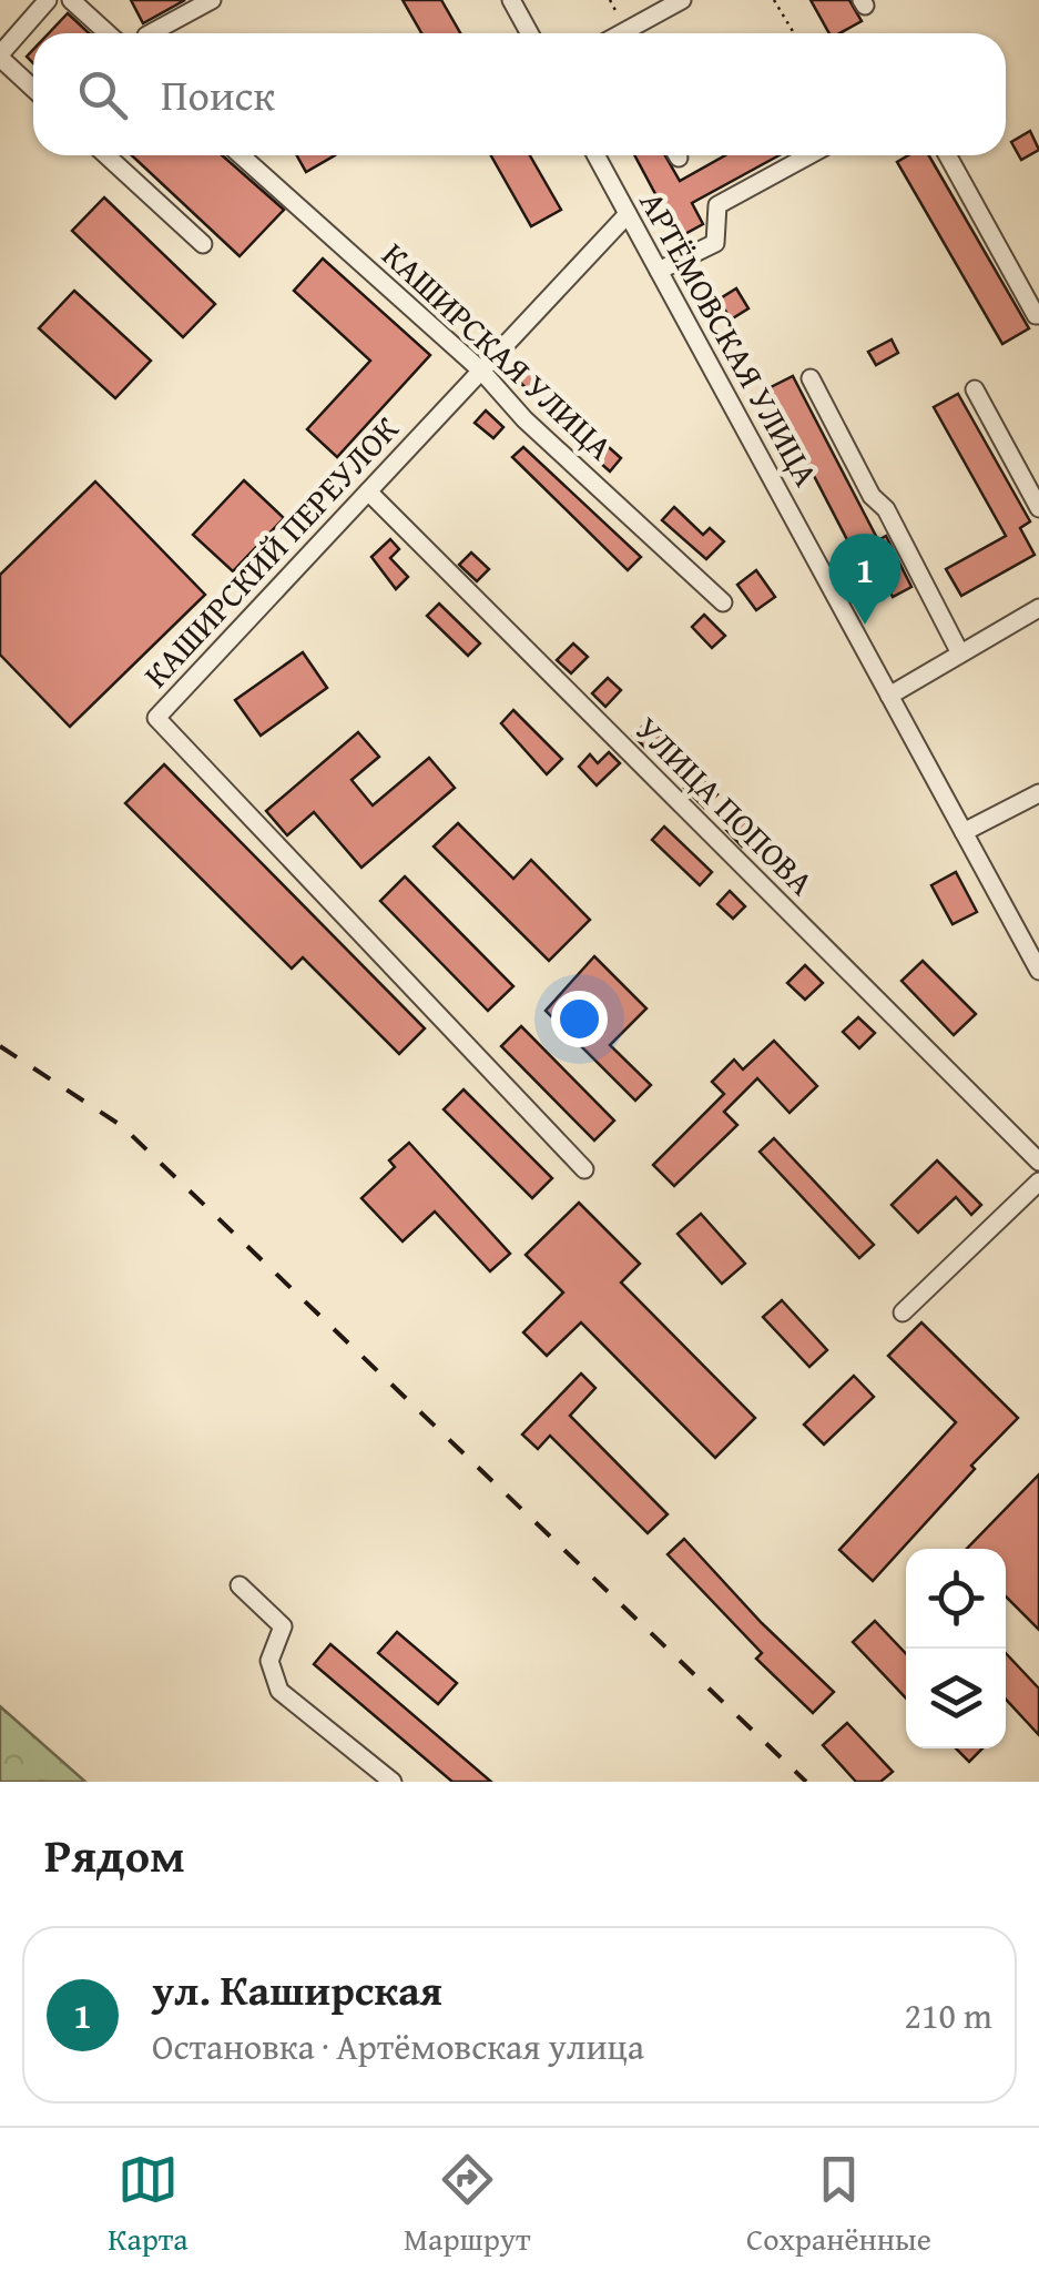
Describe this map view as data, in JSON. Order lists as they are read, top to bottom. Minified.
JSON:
{"streets":{"street":["АРТЁМОВСКАЯ УЛИЦА","КАШИРСКАЯ УЛИЦА","КАШИРСКИЙ ПЕРЕУЛОК","УЛИЦА ПОПОВА"]},"crossings":[["АРТЁМОВСКАЯ УЛИЦА","КАШИРСКИЙ ПЕРЕУЛОК"],["КАШИРСКАЯ УЛИЦА","КАШИРСКИЙ ПЕРЕУЛОК"],["КАШИРСКИЙ ПЕРЕУЛОК","УЛИЦА ПОПОВА"]],"page":{"search":"Поиск","pins":"1","heading":"Рядом","list":[{"mark":"1","name":"ул. Каширская","note":"Остановка · Артёмовская улица","value":"210 m"}],"nav":["Карта","Маршрут","Сохранённые"]}}
